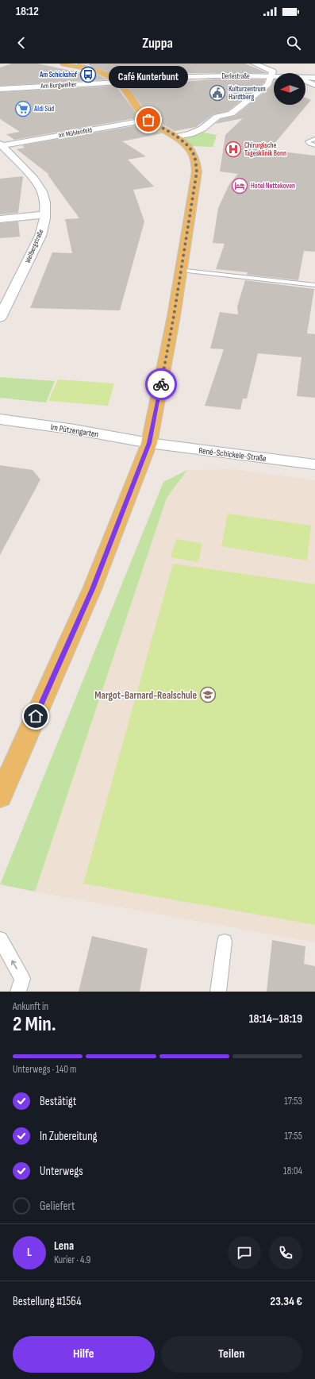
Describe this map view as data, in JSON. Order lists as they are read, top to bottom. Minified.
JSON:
{"streets":{"street":["Derlestraße","Am Burgweiher","Im Mühlenfeld","Weilbergstraße","Im Pützengarten","René-Schickele-Straße"]},"crossings":[["Derlestraße","Am Burgweiher"],["Im Mühlenfeld","Weilbergstraße"],["Im Pützengarten","René-Schickele-Straße"]],"places":{"bus stop":["Am Schickshof"],"public building":["Kulturzentrum Hardtberg"],"supermarket":["Aldi Süd"],"other":["Café Kunterbunt"],"hospital":["Chirurgische Tagesklinik Bonn"],"hotel":["Hotel Nettekoven"],"school or university":["Margot-Barnard-Realschule"]},"north":"left","page":{"status":"18:12","header":"Zuppa","bubble":"Café Kunterbunt","heading":["2 Min.","Ankunft in","18:14–18:19"],"panel":["Lena","Kurier · 4.9","Bestellung #1564","23.34 €"],"bar":"Unterwegs · 140 m","list":[["Bestätigt","17:53"],["In Zubereitung","17:55"],["Unterwegs","18:04"],"Geliefert"],"round":"L","buttons":["Hilfe","Teilen"]}}
